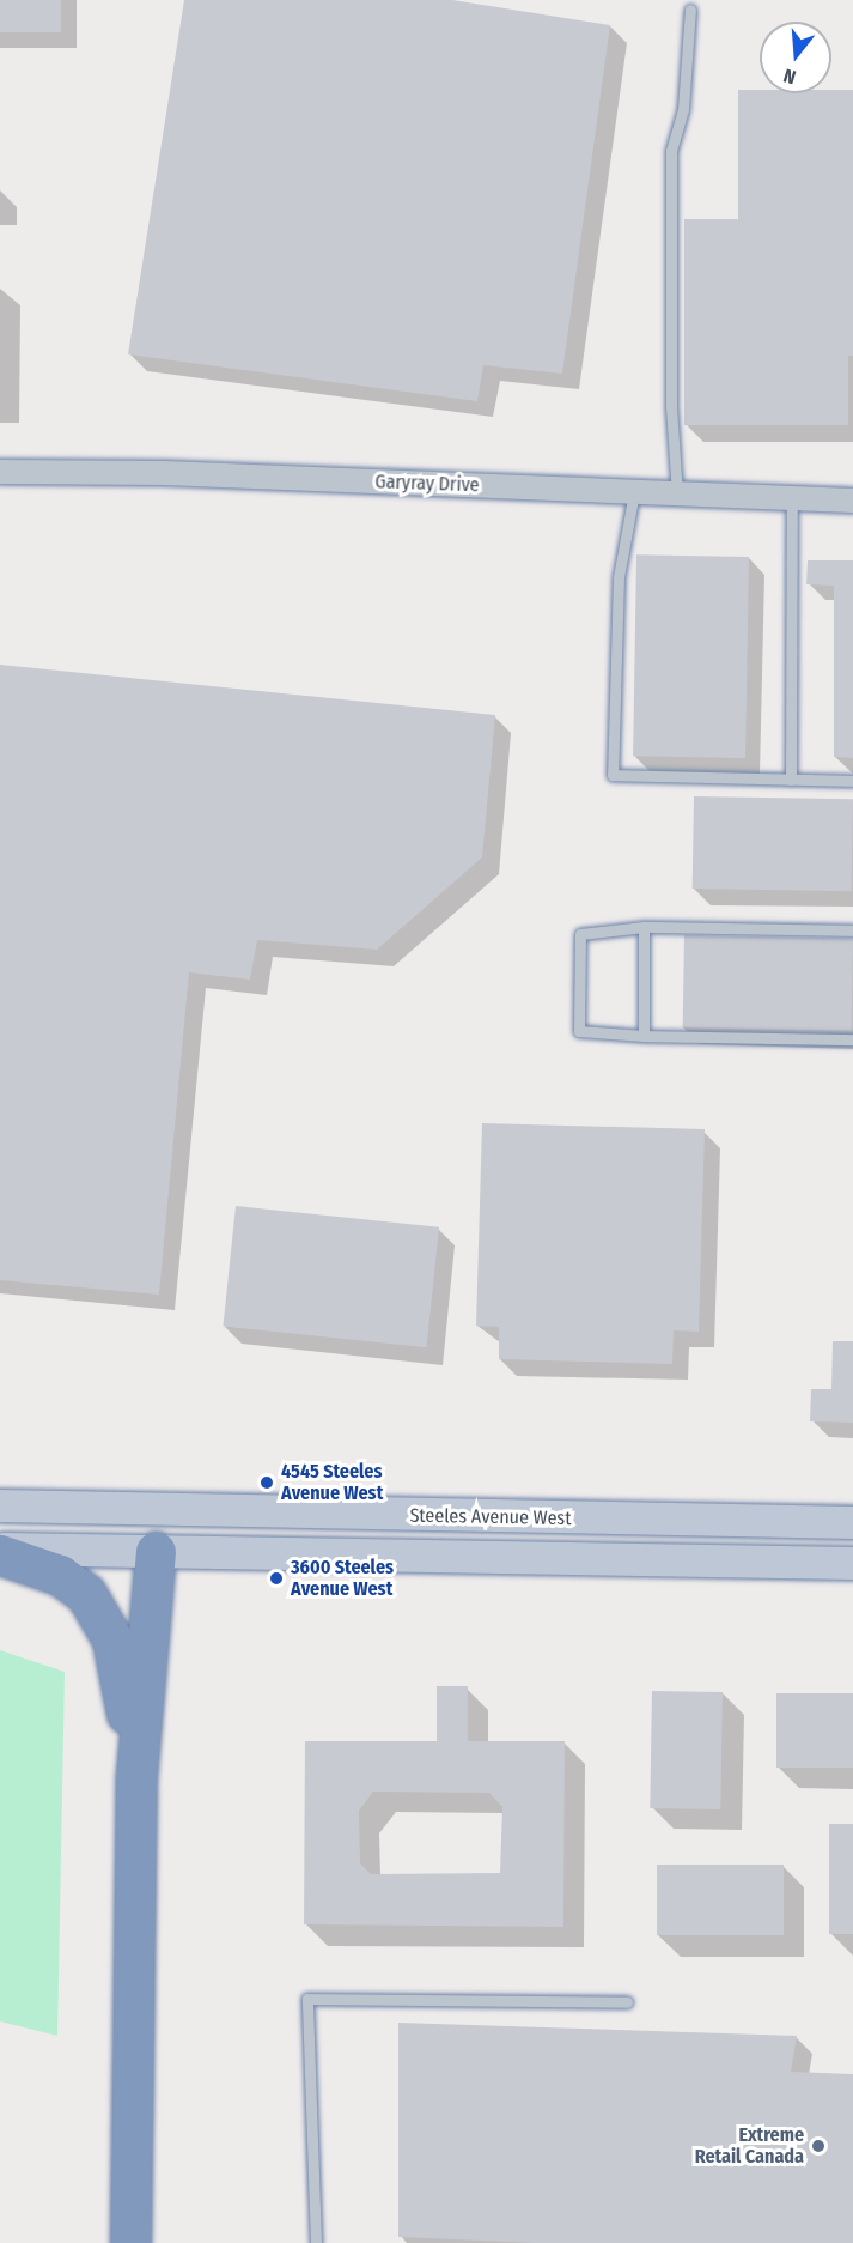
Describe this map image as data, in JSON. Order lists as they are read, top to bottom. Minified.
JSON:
{"streets":{"main road":["Steeles Avenue West"],"street":["Garyray Drive"]},"places":["4545 Steeles Avenue West","3600 Steeles Avenue West","Extreme Retail Canada"],"north":"bottom"}
